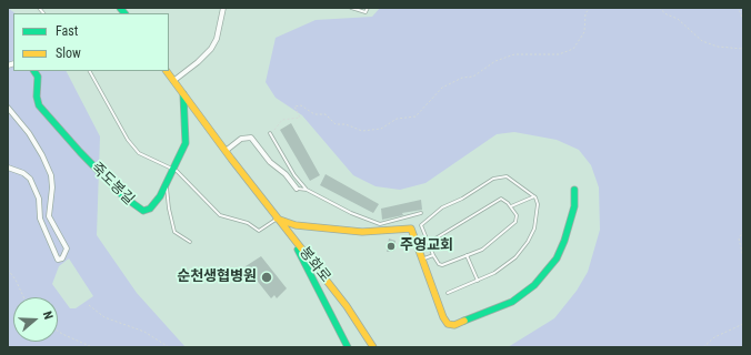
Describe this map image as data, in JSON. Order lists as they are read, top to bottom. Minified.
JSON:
{"streets":{"street":["죽도봉길","봉화로"]},"places":["주영교회","순천생협병원"],"legend":["Fast","Slow"],"north":"right"}
